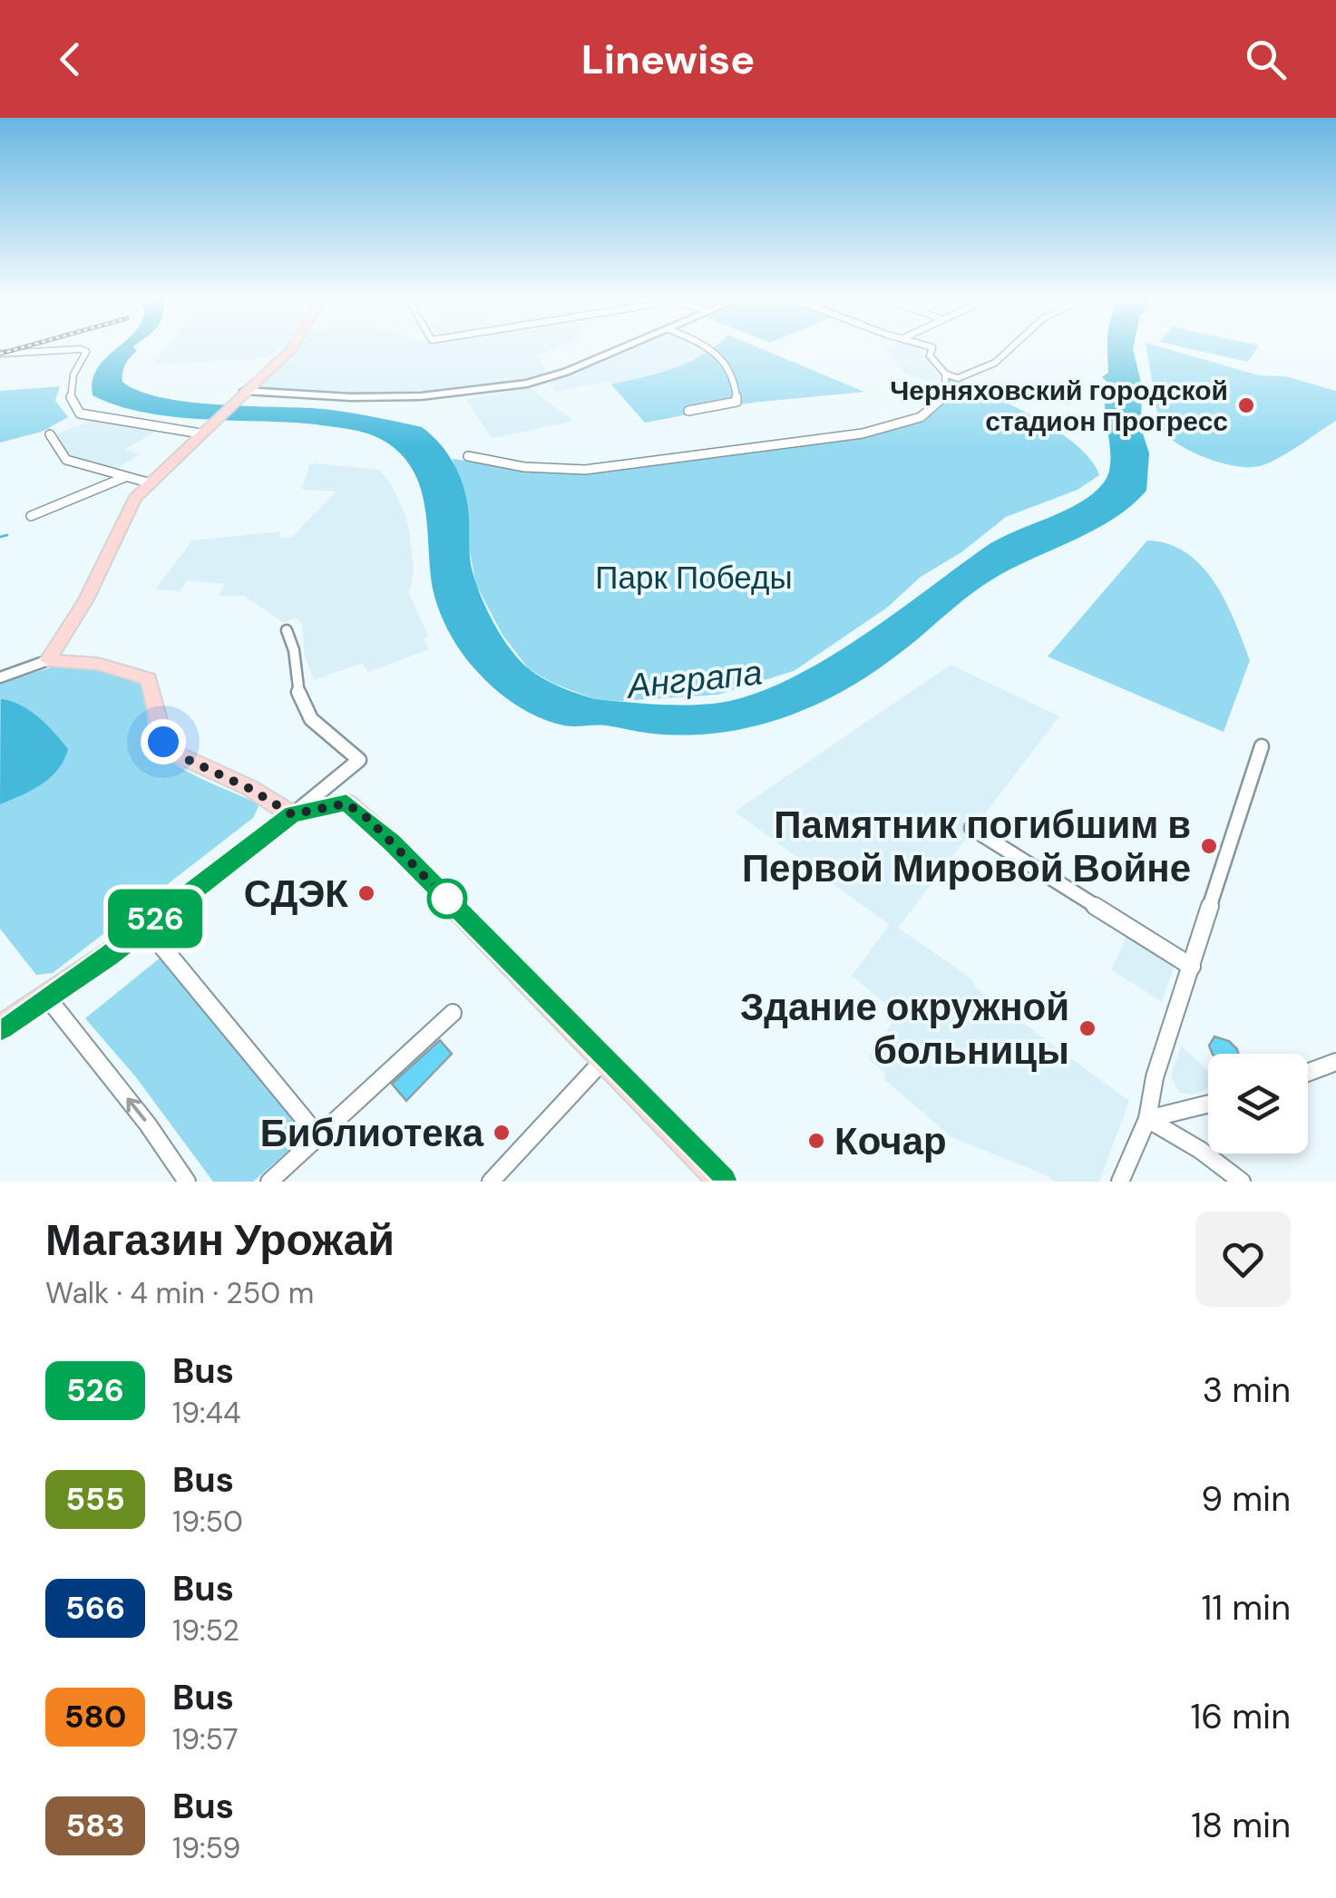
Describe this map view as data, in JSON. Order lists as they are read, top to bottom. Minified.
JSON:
{"water":["Анграпа"],"parks":["Парк Победы"],"places":["Черняховский городской стадион Прогресс","Памятник погибшим в Первой Мировой Войне","СДЭК","Здание окружной больницы","Библиотека","Кочар"],"lines":["bus line 526"],"page":{"header":"Linewise","on_map":"526","heading":["Магазин Урожай","Walk · 4 min · 250 m"],"list":[{"mark":"526","name":"Bus","note":"19:44","value":"3 min"},{"mark":"555","name":"Bus","note":"19:50","value":"9 min"},{"mark":"566","name":"Bus","note":"19:52","value":"11 min"},{"mark":"580","name":"Bus","note":"19:57","value":"16 min"},{"mark":"583","name":"Bus","note":"19:59","value":"18 min"}]}}
